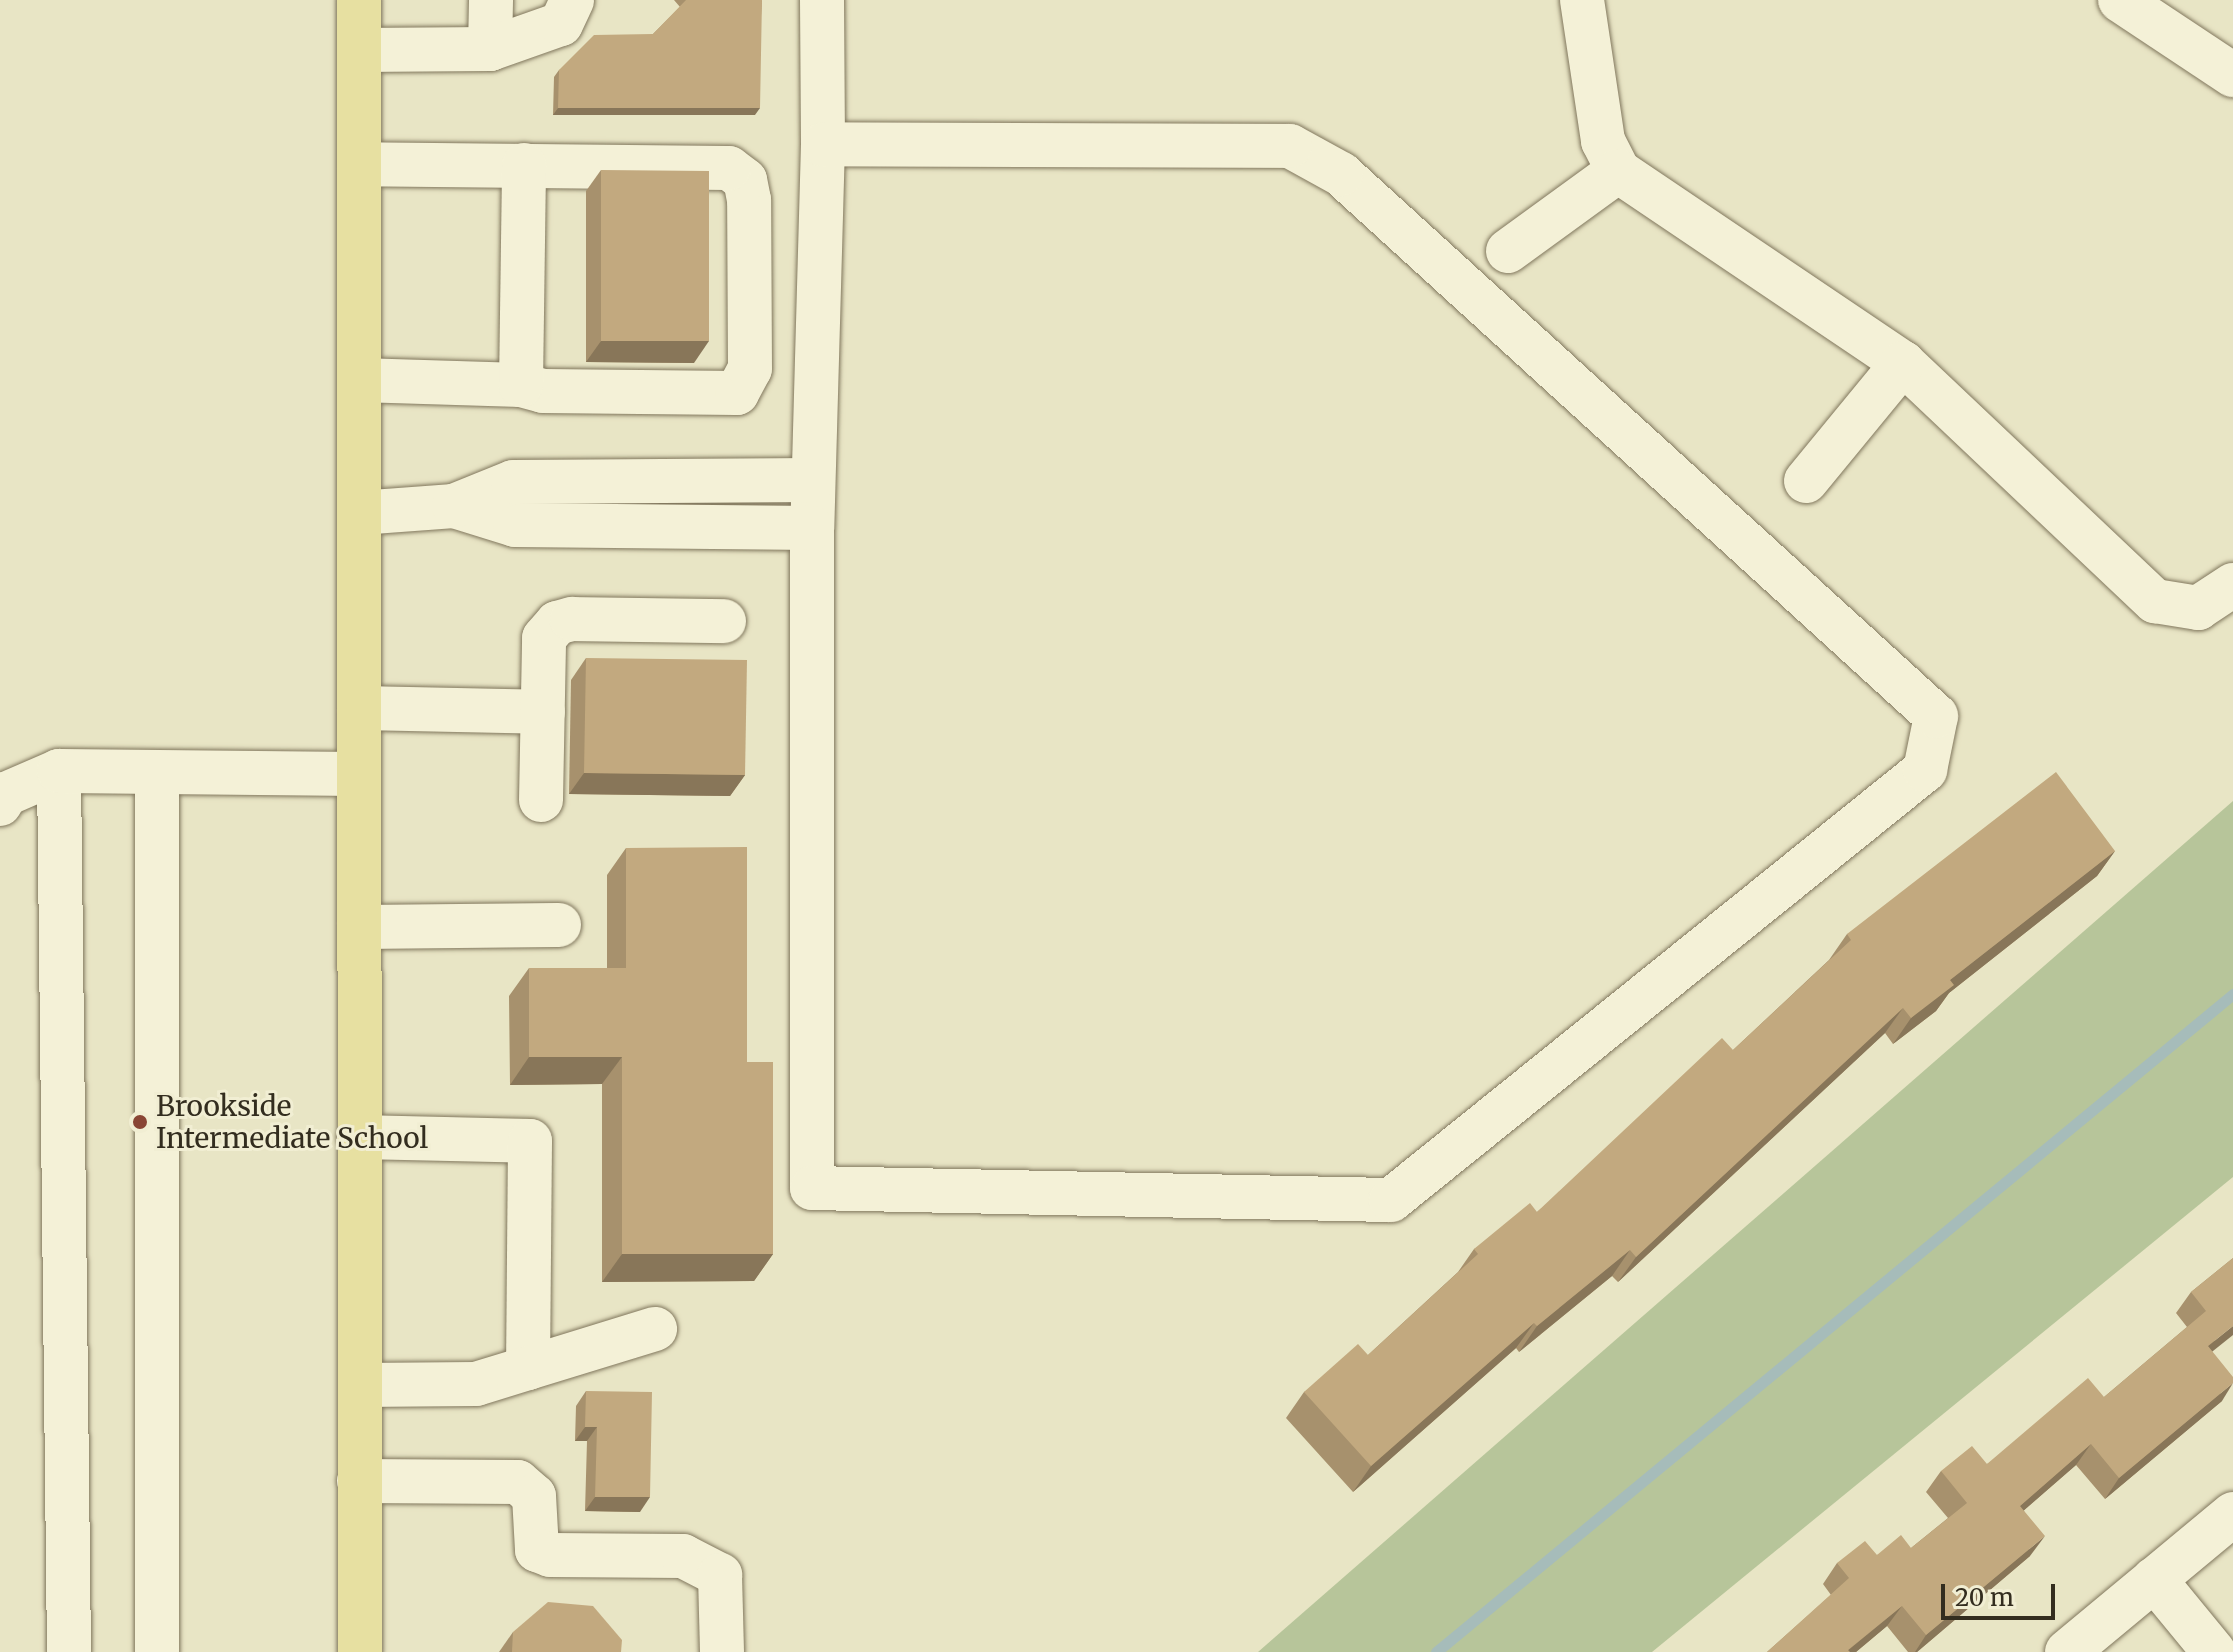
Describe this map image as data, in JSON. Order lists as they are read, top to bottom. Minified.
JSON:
{"places":["Brookside Intermediate School"],"scale_bar":"20 m"}
